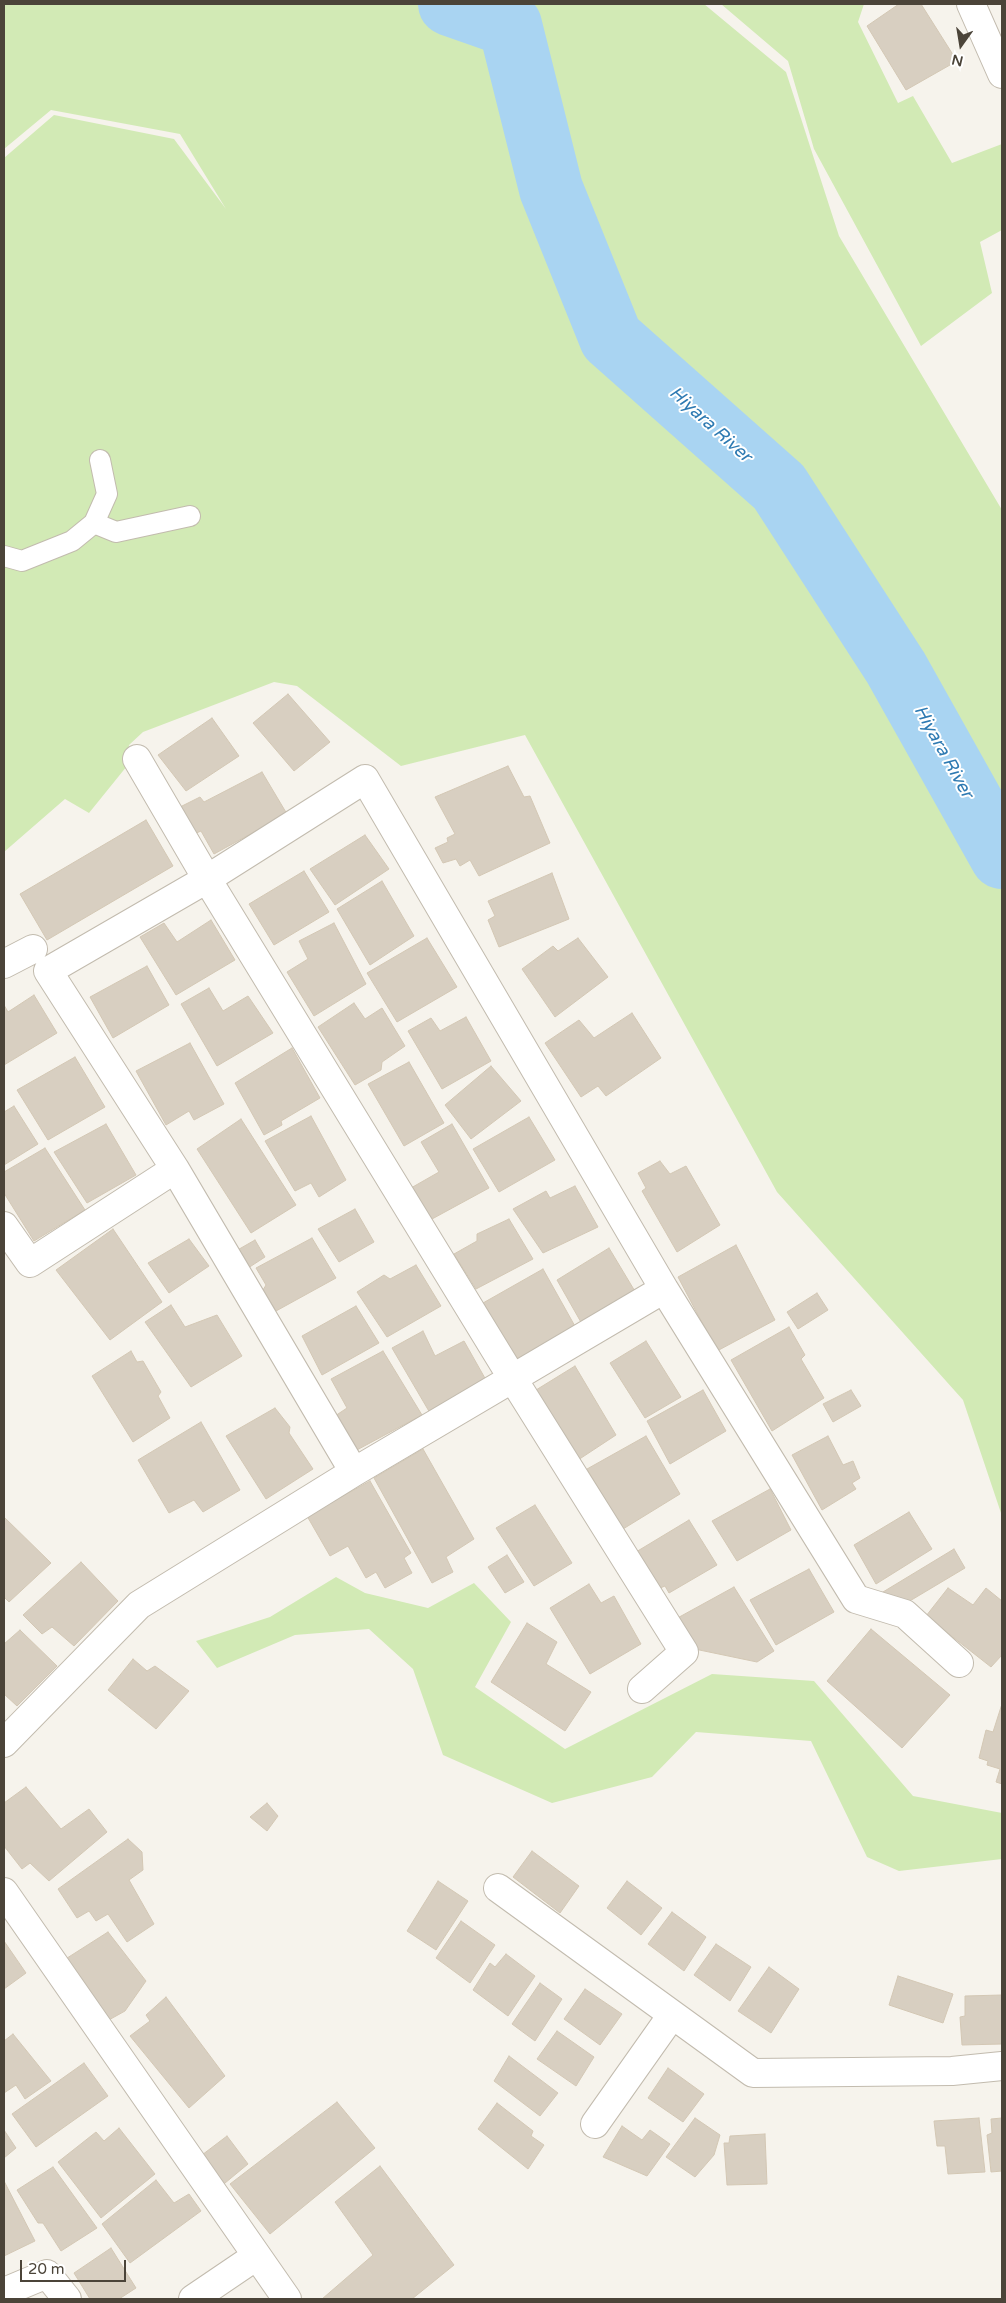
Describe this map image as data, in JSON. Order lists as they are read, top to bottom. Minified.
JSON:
{"water":["Hiyara River"],"scale_bar":"20 m","north":"bottom"}
